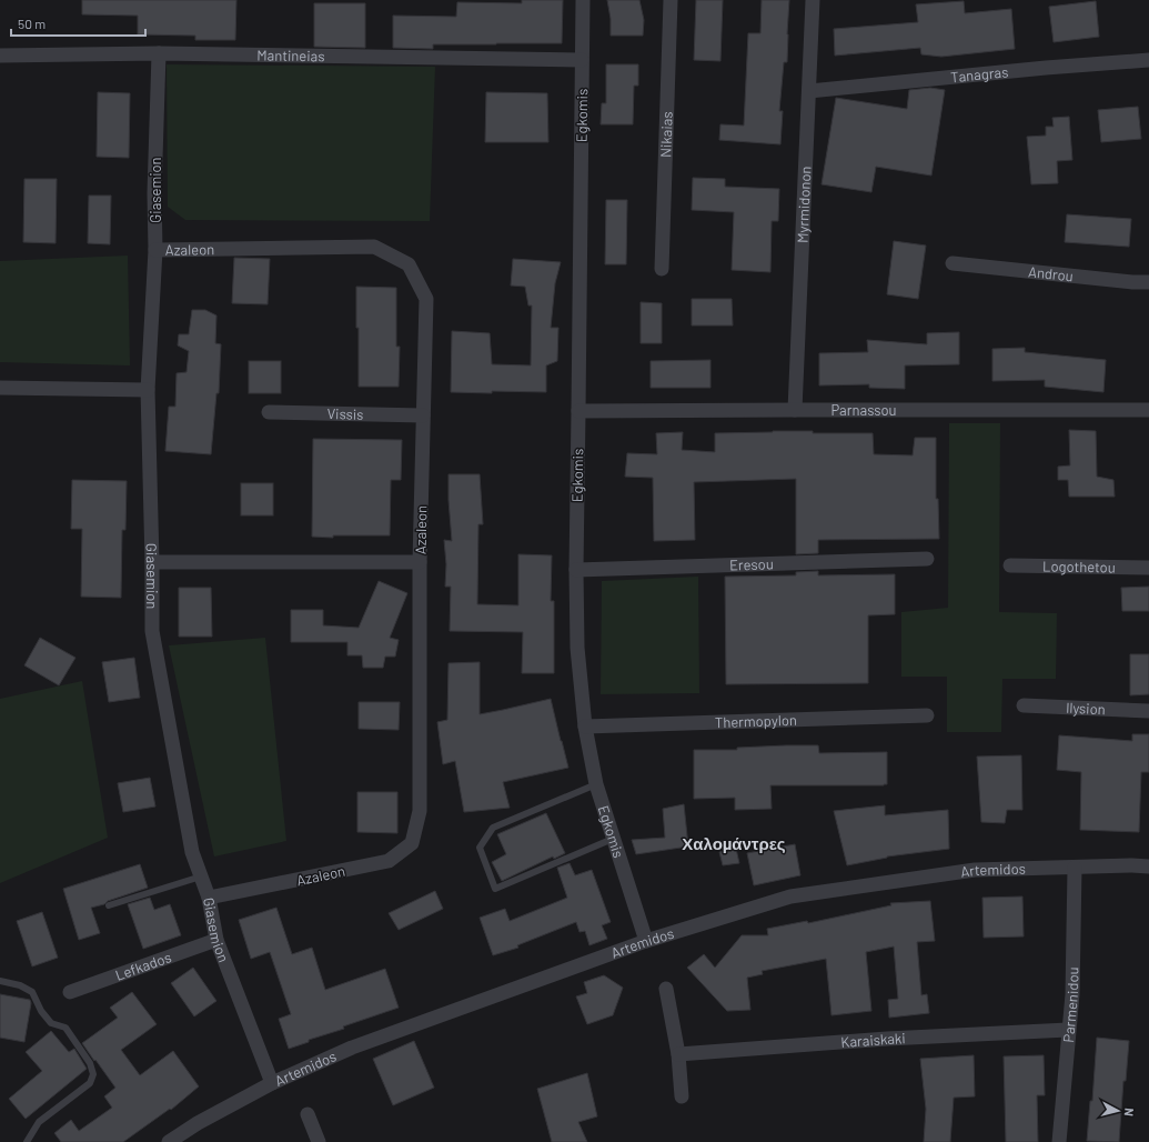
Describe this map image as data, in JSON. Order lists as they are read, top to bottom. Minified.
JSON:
{"streets":{"street":["Mantineias","Tanagras","Egkomis","Nikaias","Giasemion","Myrmidonon","Azaleon","Androu","Parnassou","Vissis","Eresou","Logothetou","Ilysion","Thermopylon","Artemidos","Lefkados","Parmenidou","Karaiskaki"]},"crossings":[["Mantineias","Egkomis"],["Mantineias","Giasemion"],["Tanagras","Myrmidonon"],["Egkomis","Parnassou"],["Egkomis","Eresou"],["Egkomis","Thermopylon"],["Egkomis","Artemidos"],["Giasemion","Azaleon"],["Giasemion","Artemidos"],["Giasemion","Lefkados"],["Myrmidonon","Parnassou"],["Azaleon","Vissis"],["Artemidos","Parmenidou"],["Parmenidou","Karaiskaki"]],"districts":["Χαλομάντρες"],"scale_bar":"50 m","north":"right"}
